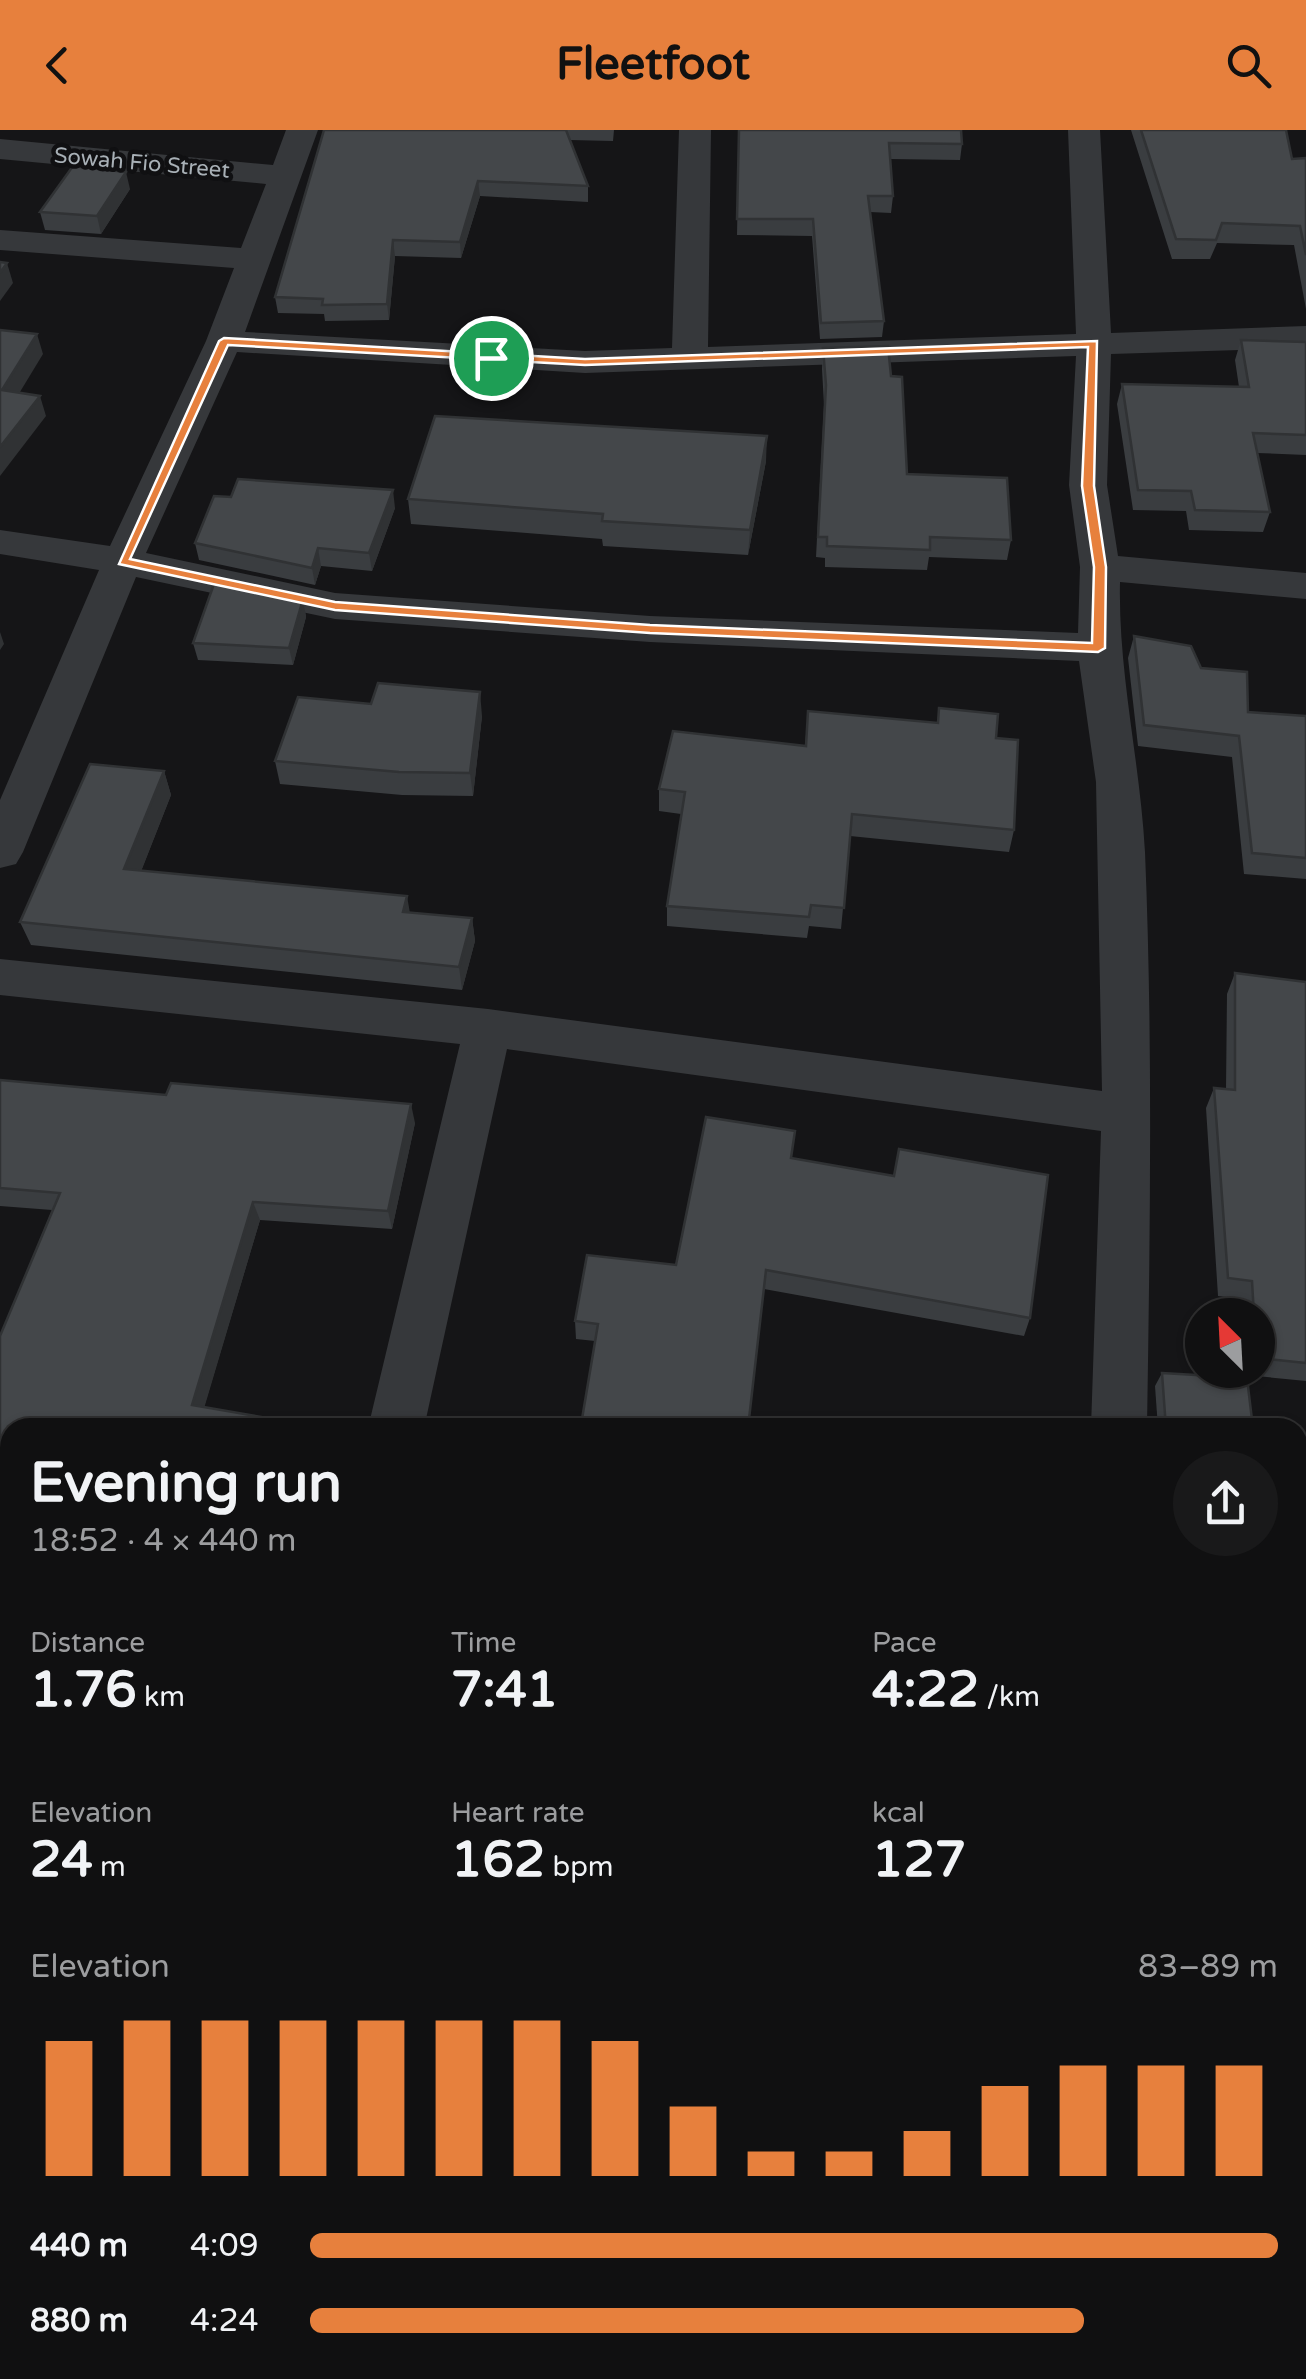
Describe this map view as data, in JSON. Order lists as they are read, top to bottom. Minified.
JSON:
{"streets":{"street":["Sowah Fio Street"]},"north":"top left","page":{"header":"Fleetfoot","heading":["Evening run","18:52 · 4 × 440 m"],"stats":[["Distance","1.76 km"],["Time","7:41"],["Pace","4:22 /km"],["Elevation","24 m"],["Heart rate","162 bpm"],["kcal","127"]],"chart":["Elevation","83–89 m"],"list":[{"name":"440 m","note":"4:09"},{"name":"880 m","note":"4:24"}]}}
